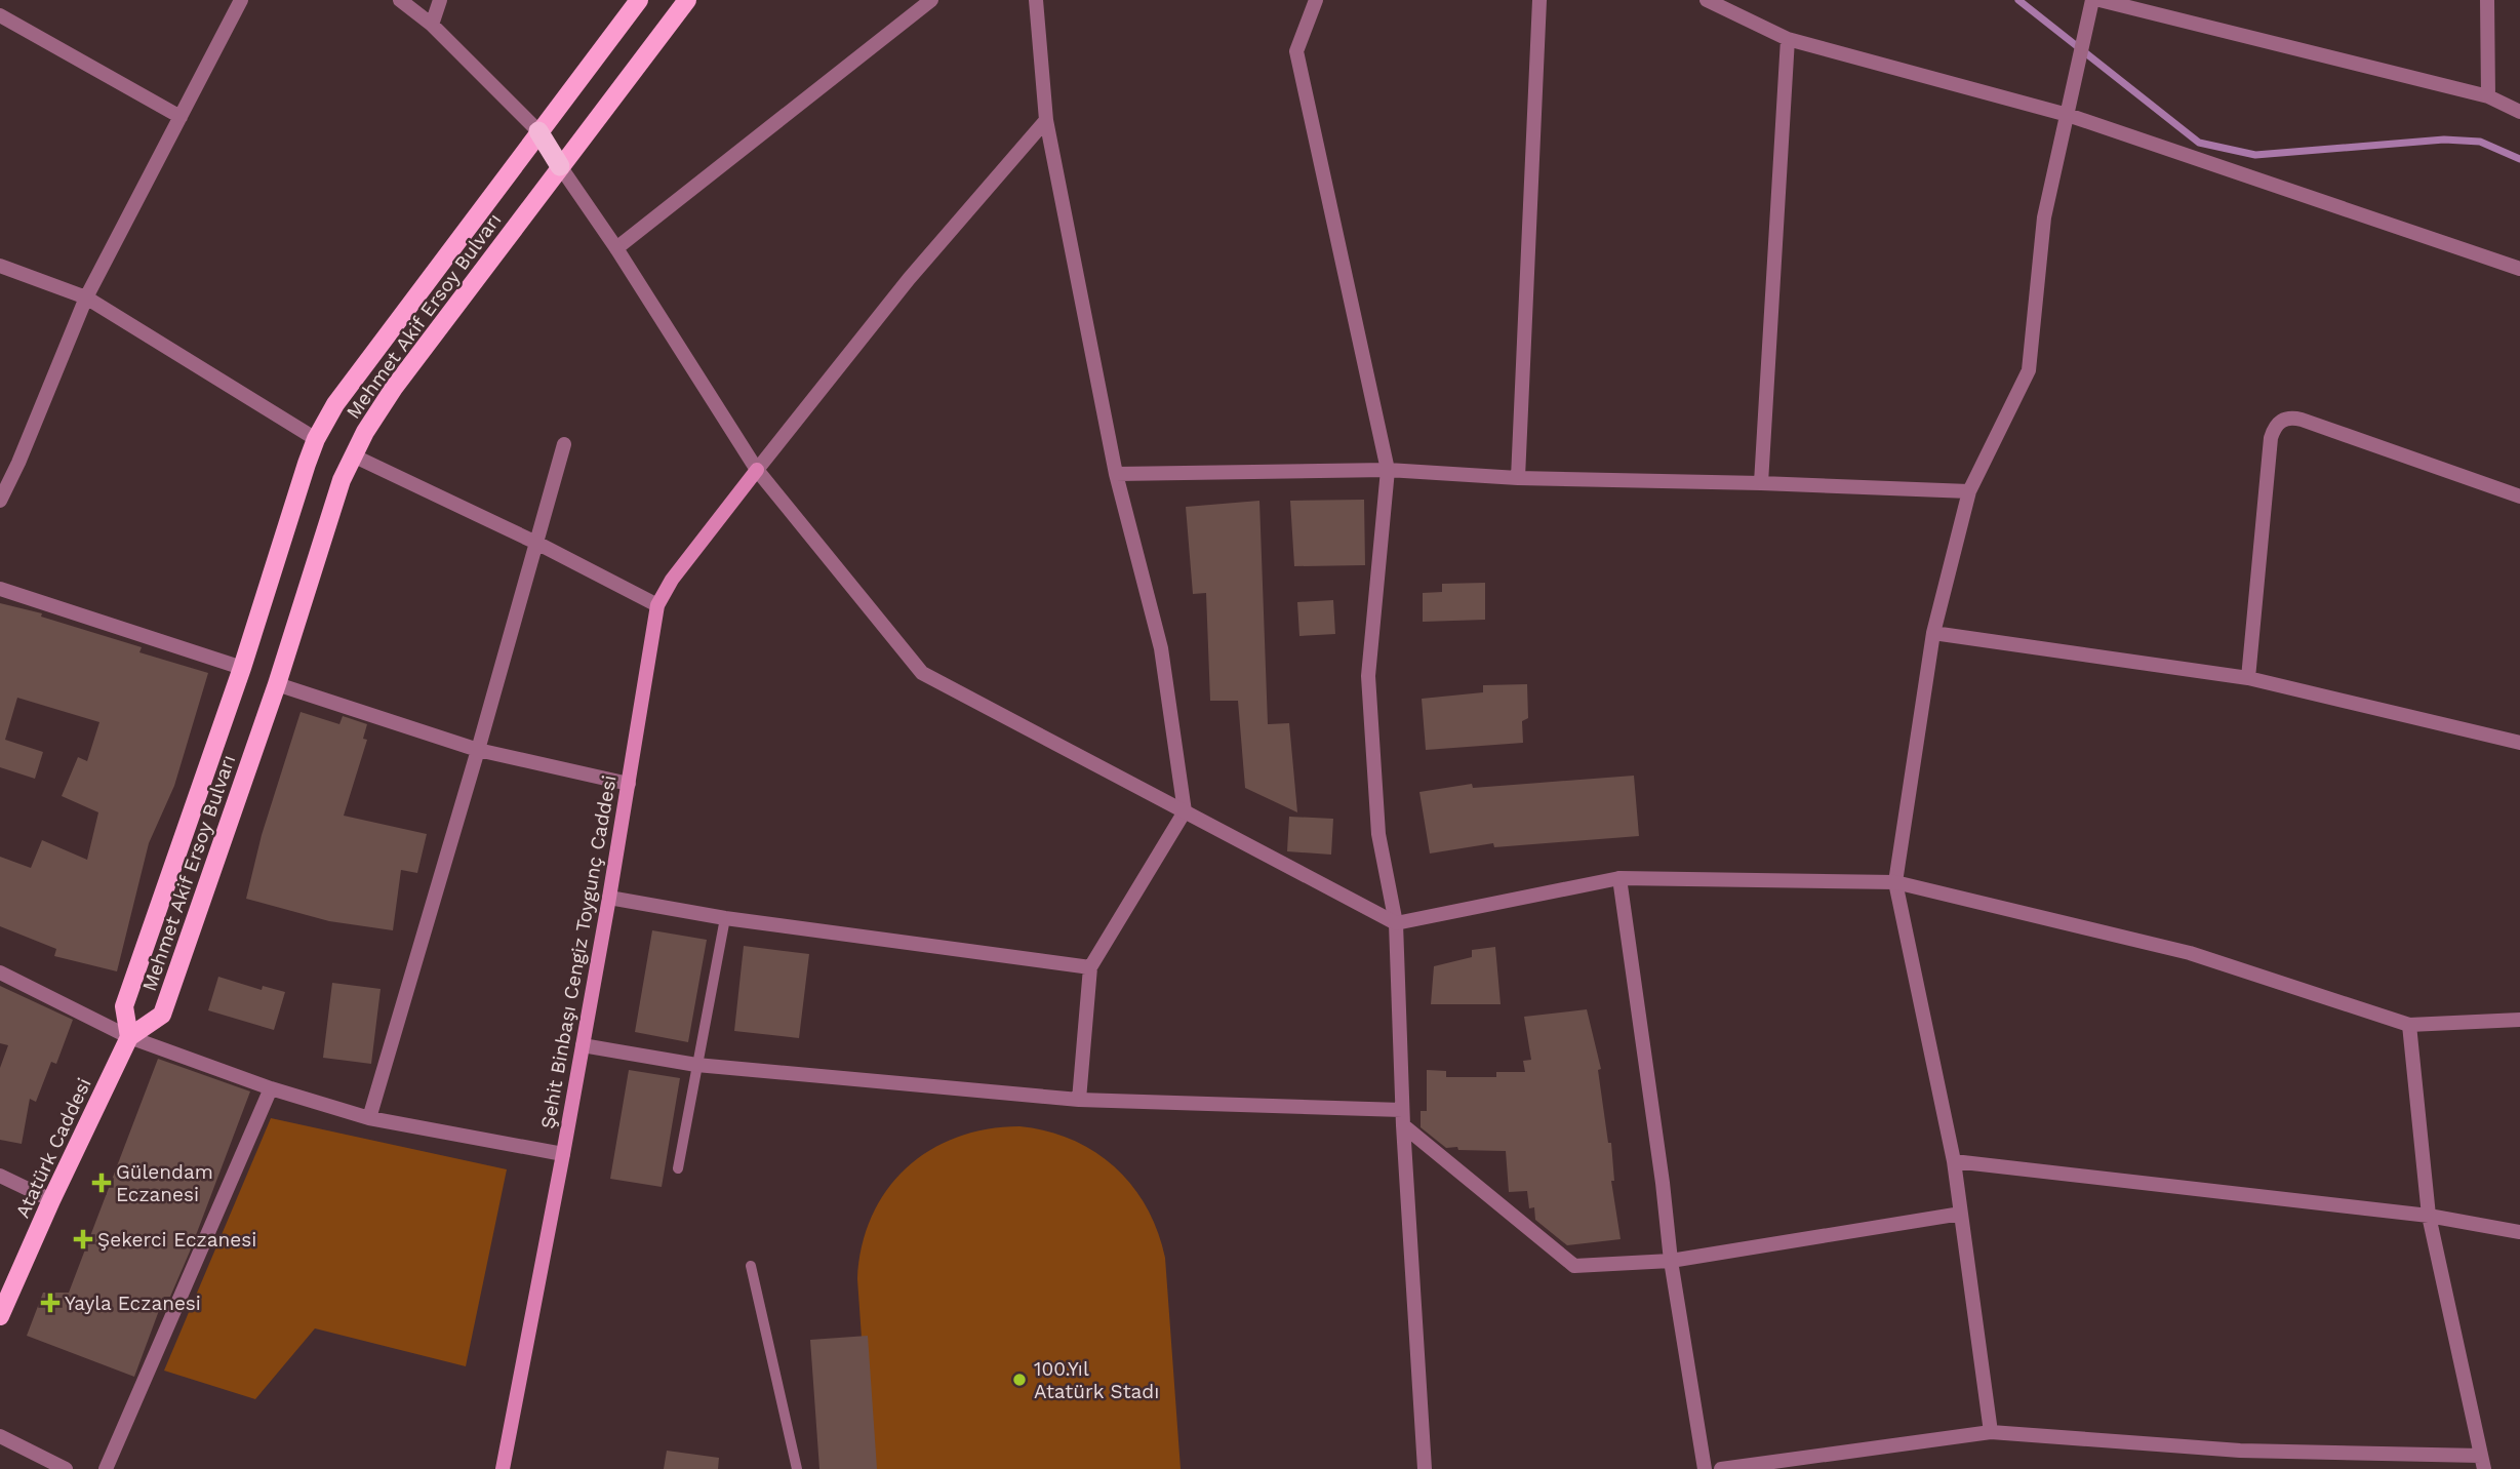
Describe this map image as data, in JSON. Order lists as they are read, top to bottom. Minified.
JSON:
{"streets":{"main road":["Mehmet Akif Ersoy Bulvarı","Şehit Binbaşı Cengiz Toygunç Caddesi","Atatürk Caddesi"]},"crossings":[["Mehmet Akif Ersoy Bulvarı","Atatürk Caddesi"]],"places":{"health":["Gülendam Eczanesi","Şekerci Eczanesi","Yayla Eczanesi"],"other":["100.Yıl Atatürk Stadı"]}}
